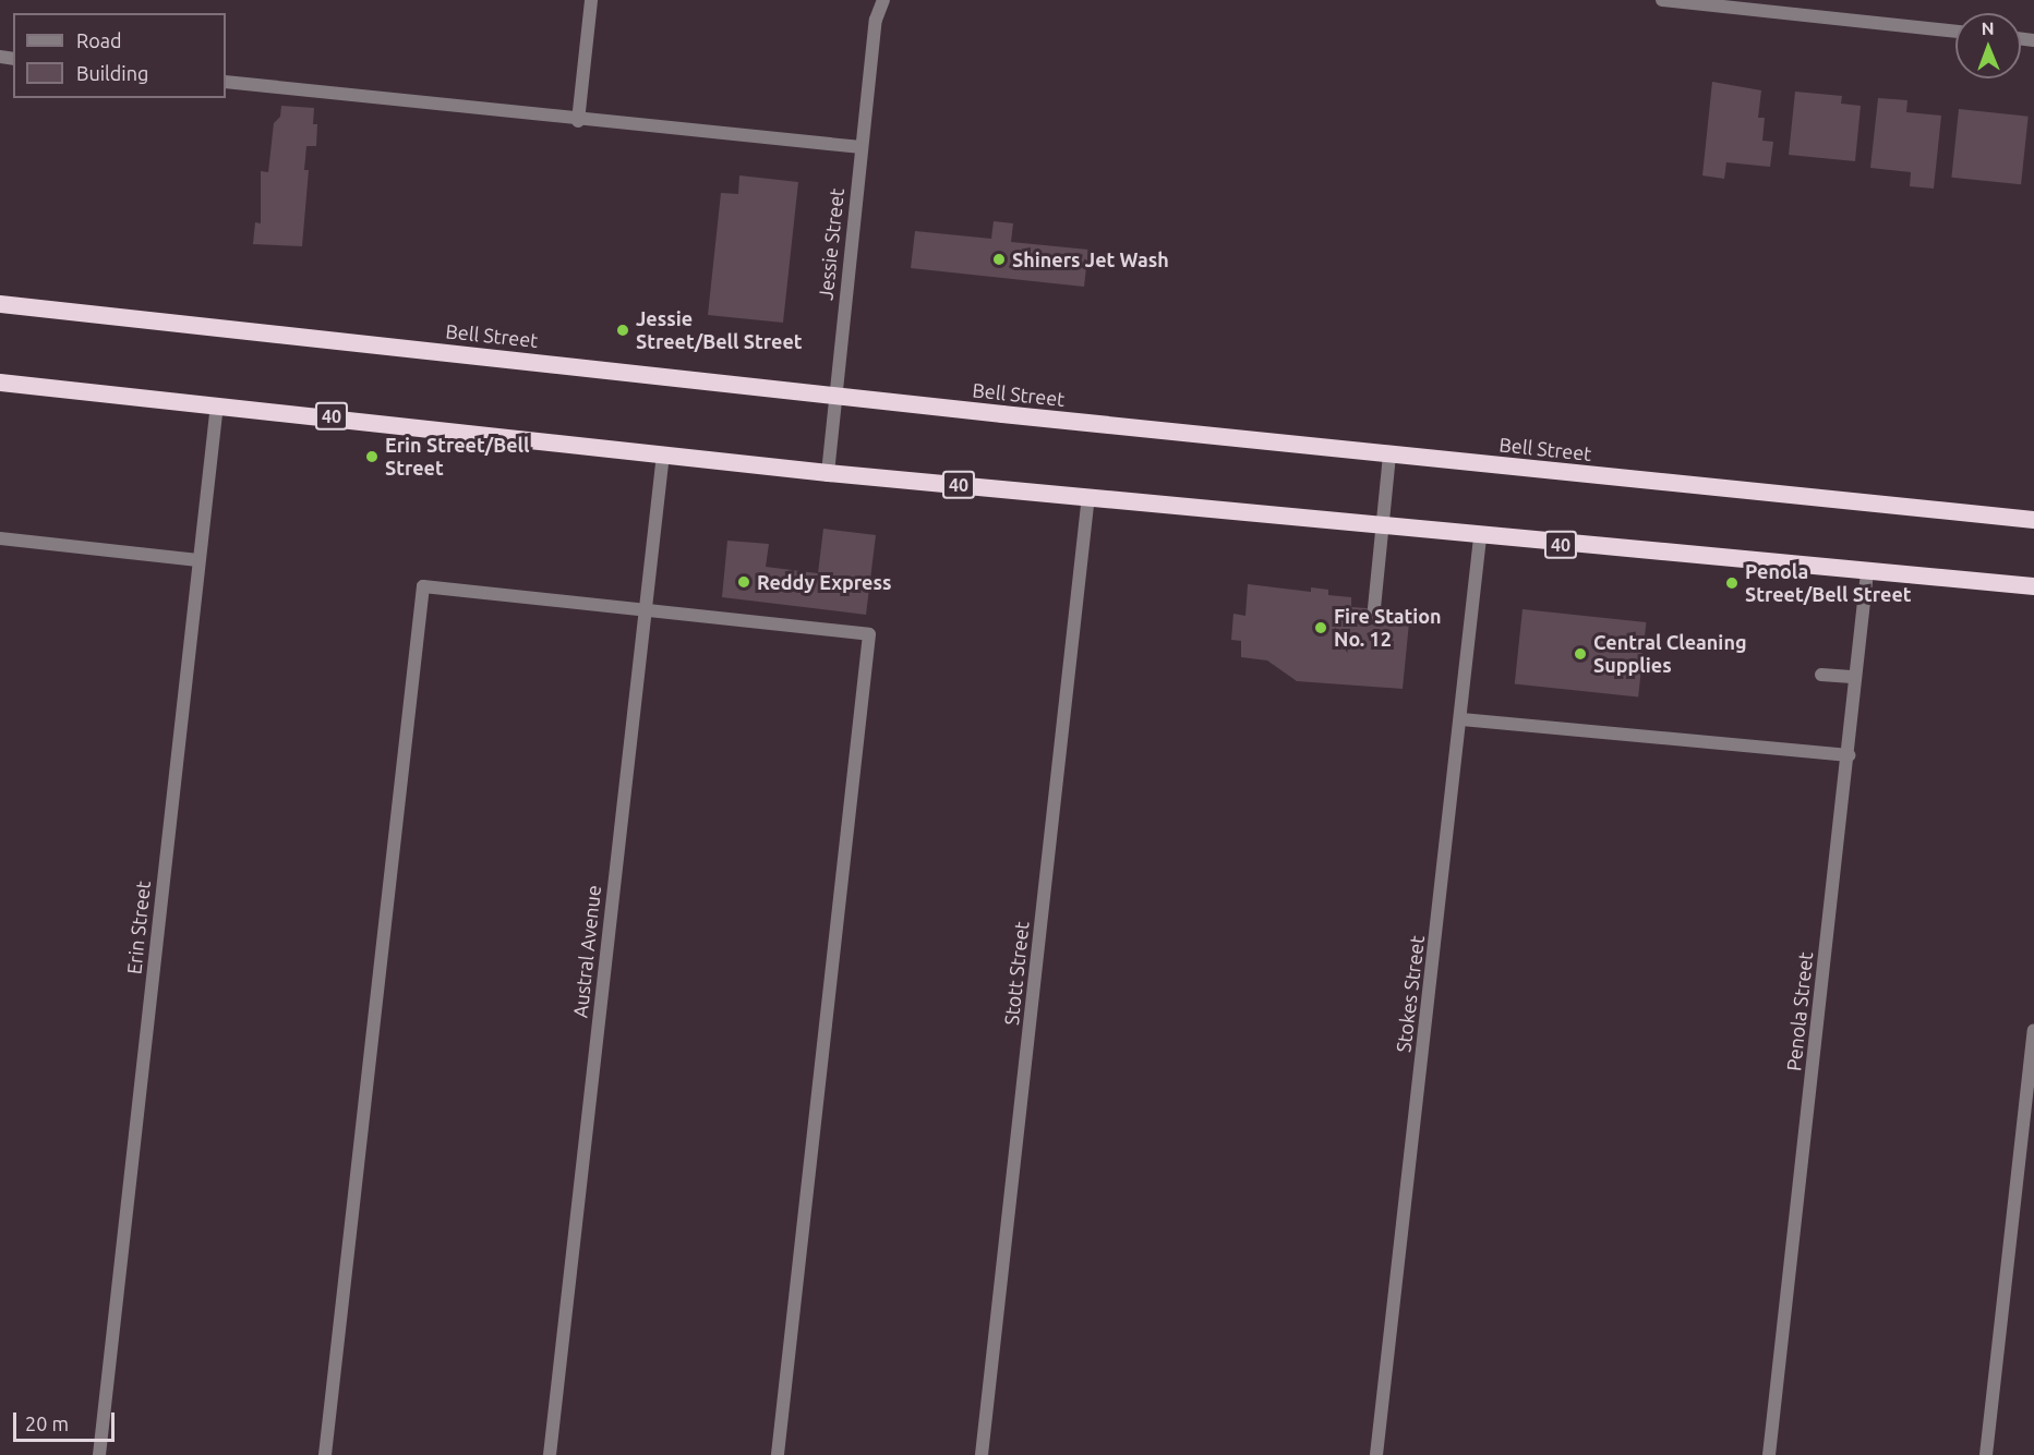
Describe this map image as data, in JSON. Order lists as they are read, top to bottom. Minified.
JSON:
{"streets":{"highway":["Bell Street","40"],"street":["Jessie Street","Erin Street","Austral Avenue","Stott Street","Stokes Street","Penola Street"]},"crossings":[["Jessie Street","Bell Street"],["Jessie Street","40"],["40","Erin Street"],["40","Austral Avenue"],["40","Stott Street"],["40","Stokes Street"],["40","Penola Street"]],"places":["Shiners Jet Wash","Jessie Street/Bell Street","Erin Street/Bell Street","Reddy Express","Penola Street/Bell Street","Fire Station No. 12","Central Cleaning Supplies"],"legend":["Road","Building"],"scale_bar":"20 m","north":"top"}
